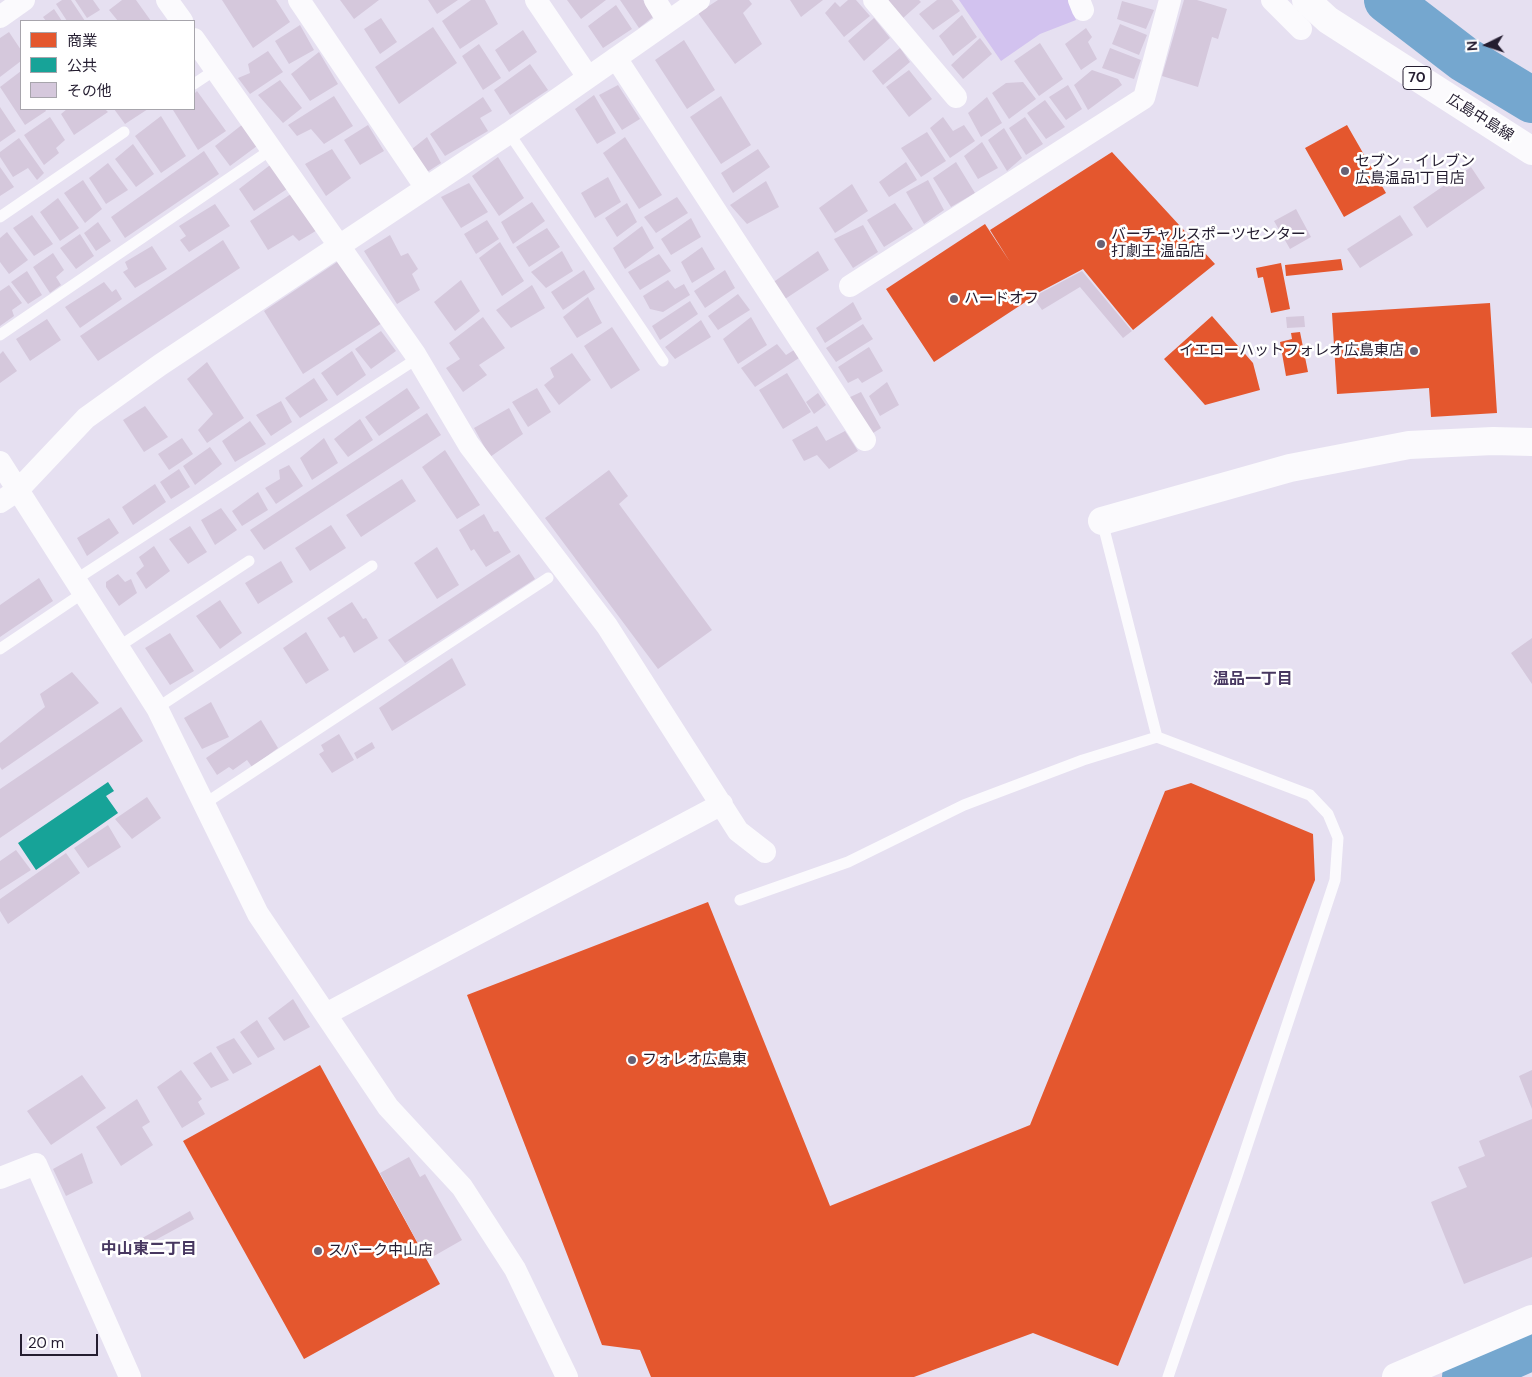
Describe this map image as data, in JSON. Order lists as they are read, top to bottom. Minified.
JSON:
{"streets":{"street":["70","広島中島線"]},"districts":["温品一丁目","中山東二丁目"],"places":["セブン‐イレブン 広島温品1丁目店","バーチャルスポーツセンター 打劇王 温品店","ハードオフ","イエローハットフォレオ広島東店","フォレオ広島東","スパーク中山店"],"legend":["商業","公共","その他"],"scale_bar":"20 m","north":"left"}
